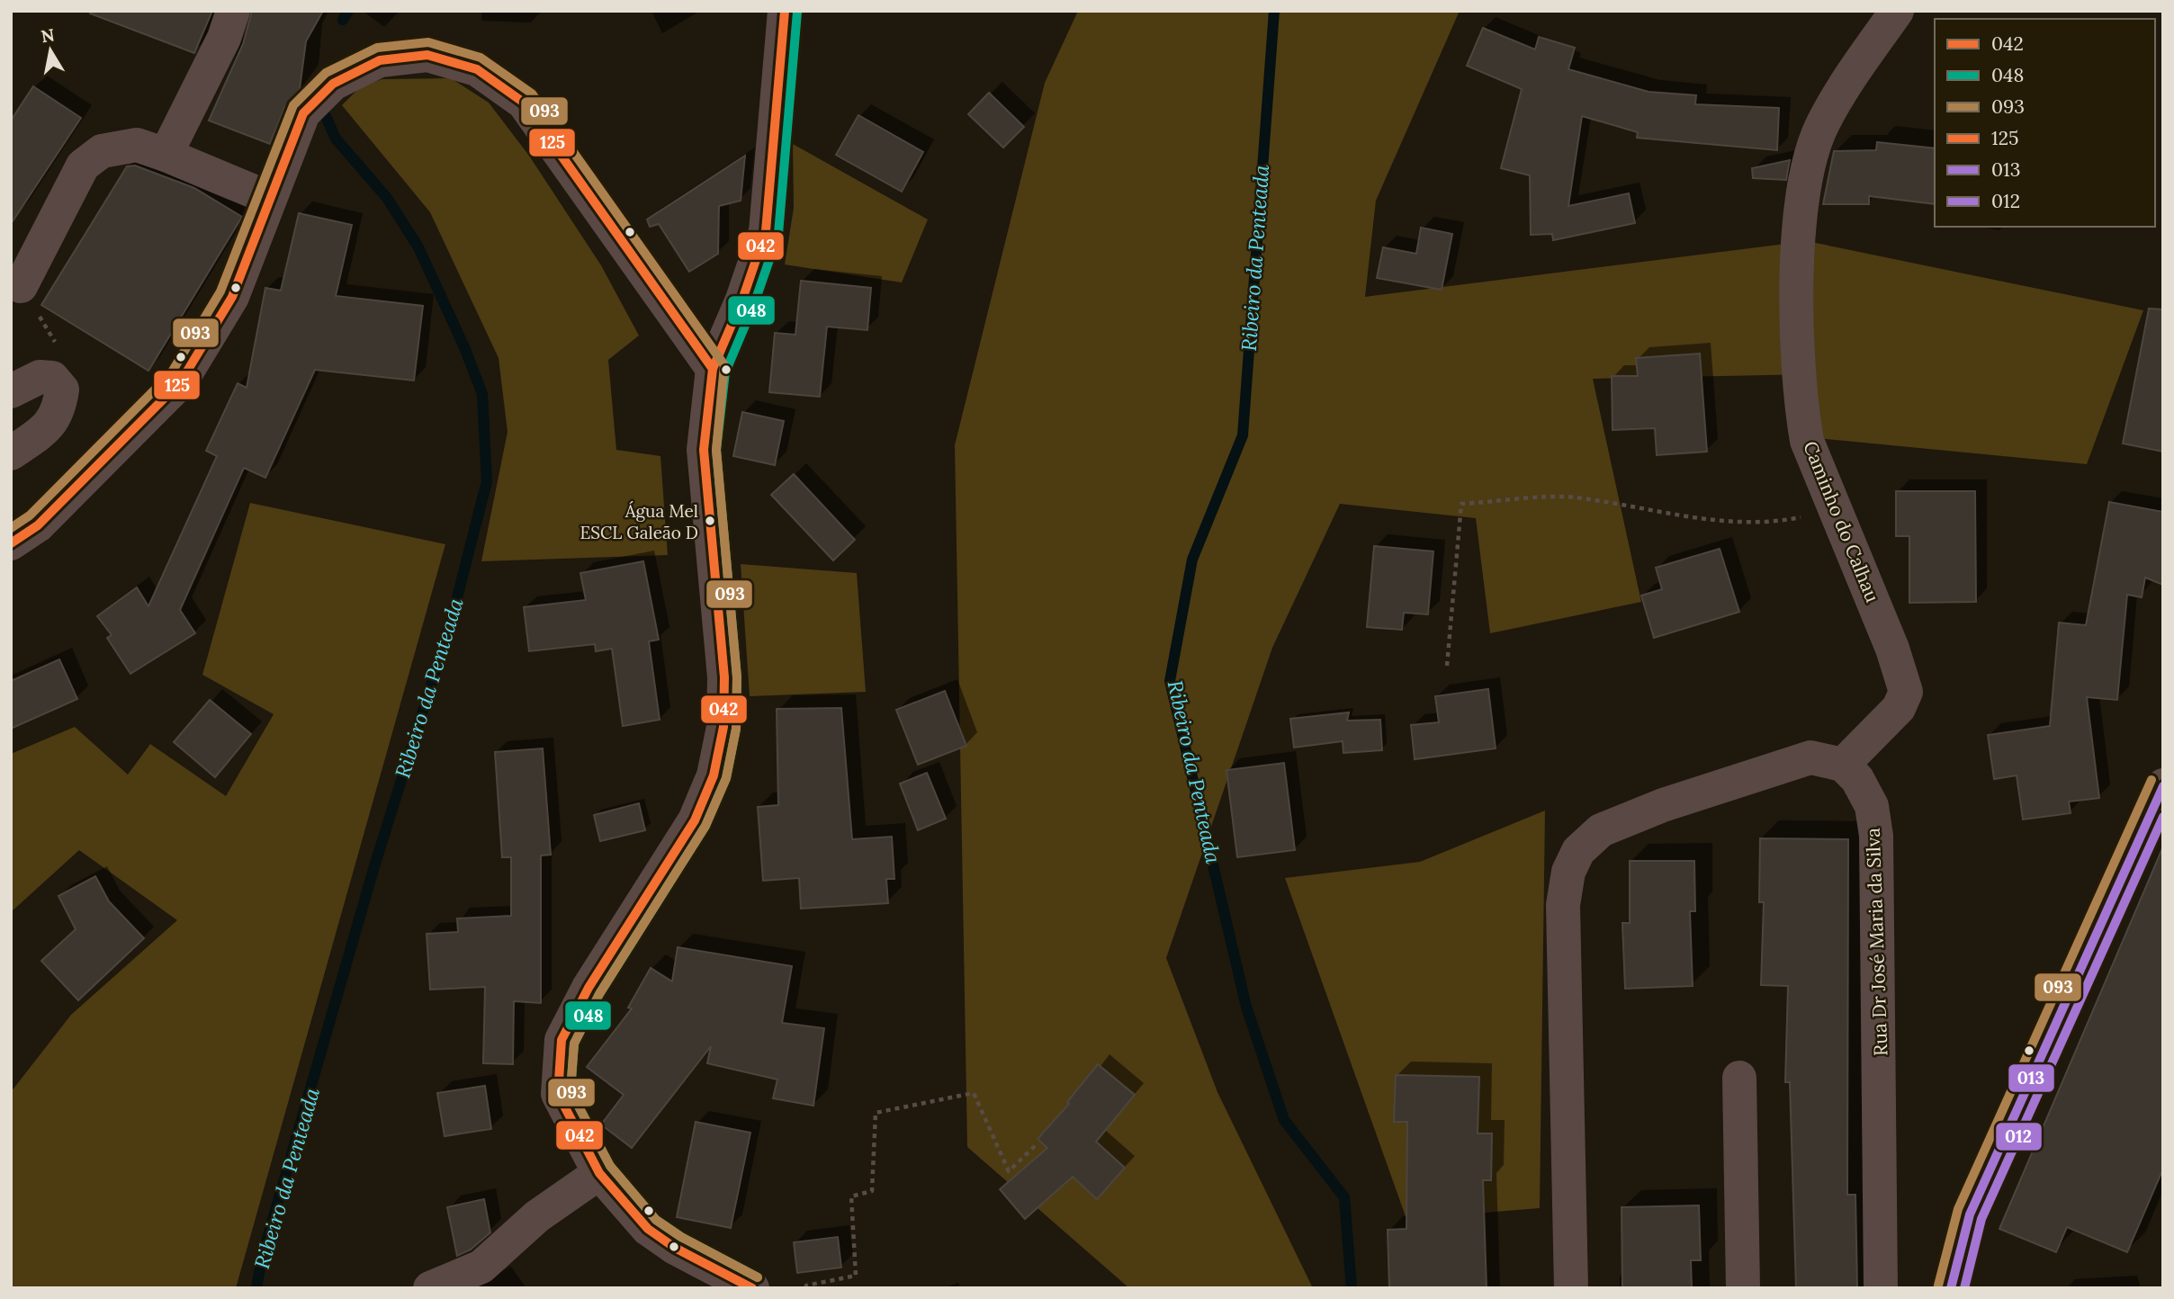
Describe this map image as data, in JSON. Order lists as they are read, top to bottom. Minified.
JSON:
{"streets":{"street":["Caminho do Calhau","Rua Dr José Maria da Silva"]},"crossings":[["Caminho do Calhau","Rua Dr José Maria da Silva"]],"water":["Ribeiro da Penteada"],"places":["Água Mel ESCL Galeão D"],"lines":["transit line 042","transit line 048","transit line 093","transit line 125","transit line 013","transit line 012"],"legend":["042","048","093","125","013","012"],"north":"top"}
